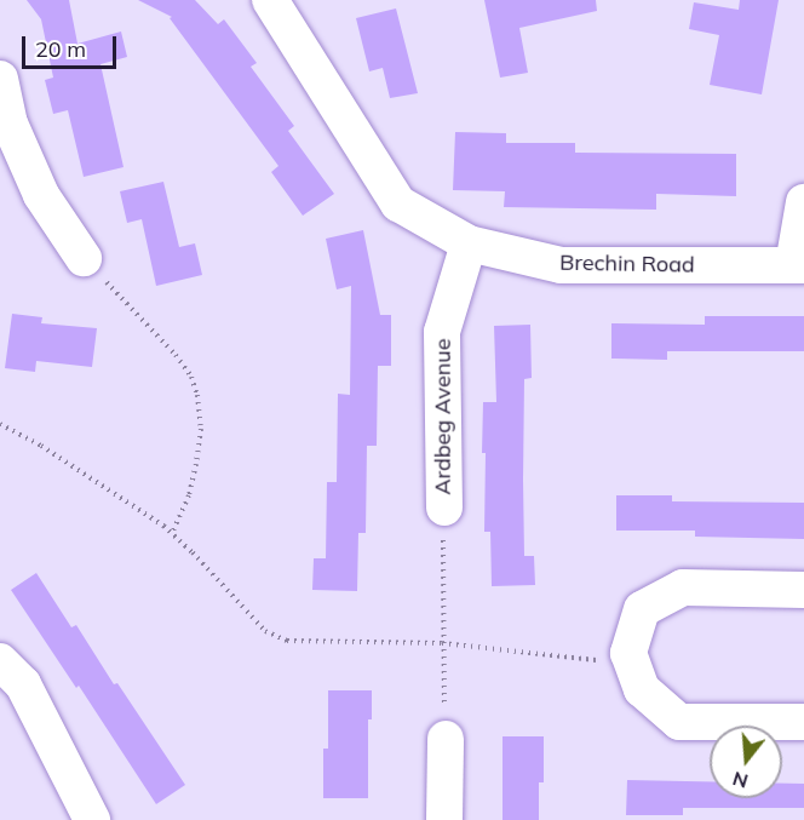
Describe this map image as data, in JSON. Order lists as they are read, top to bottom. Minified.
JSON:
{"streets":{"street":["Brechin Road","Ardbeg Avenue"]},"crossings":[["Brechin Road","Ardbeg Avenue"]],"scale_bar":"20 m","north":"bottom"}
